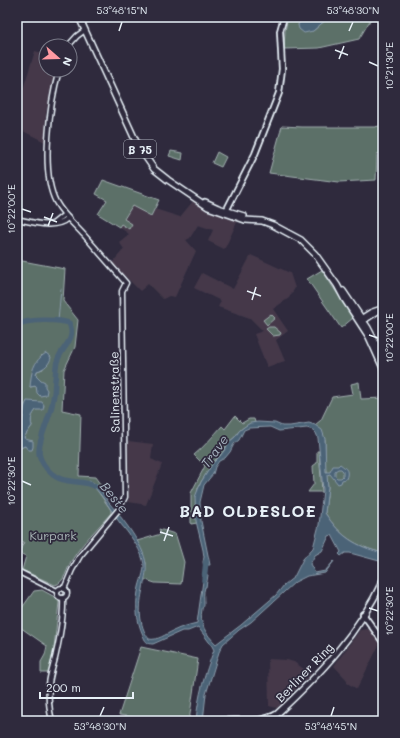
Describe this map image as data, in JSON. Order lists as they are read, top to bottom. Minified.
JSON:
{"streets":{"main road":["B 75","Berliner Ring"],"street":["Salinenstraße"]},"districts":["BAD OLDESLOE"],"water":["Trave","Beste"],"parks":["Kurpark"],"scale_bar":"200 m","north":"right","coordinates":["53°48'15\"N","53°48'30\"N","10°21'30\"E","10°22'00\"E","10°22'30\"E","53°48'45\"N"]}
